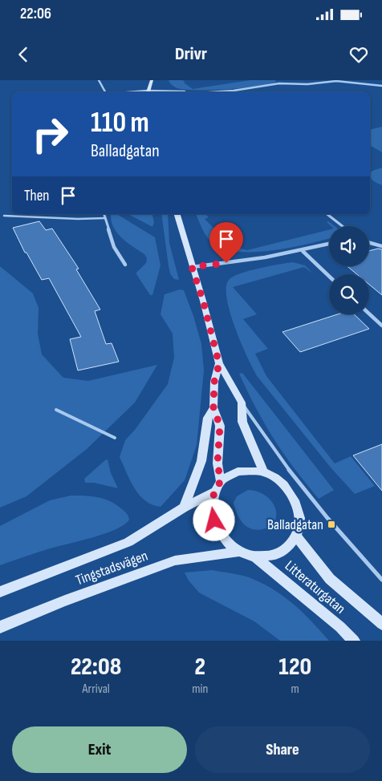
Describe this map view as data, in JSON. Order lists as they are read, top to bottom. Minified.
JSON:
{"streets":{"street":["Tingstadsvägen","Litteraturgatan"]},"crossings":[["Tingstadsvägen","Litteraturgatan"]],"places":{"transit":["Balladgatan"]},"page":{"status":"22:06","header":"Drivr","turn":["110 m","Balladgatan"],"then":"Then","eta":["22:08","Arrival","2","min","120","m"],"buttons":["Exit","Share"]}}
